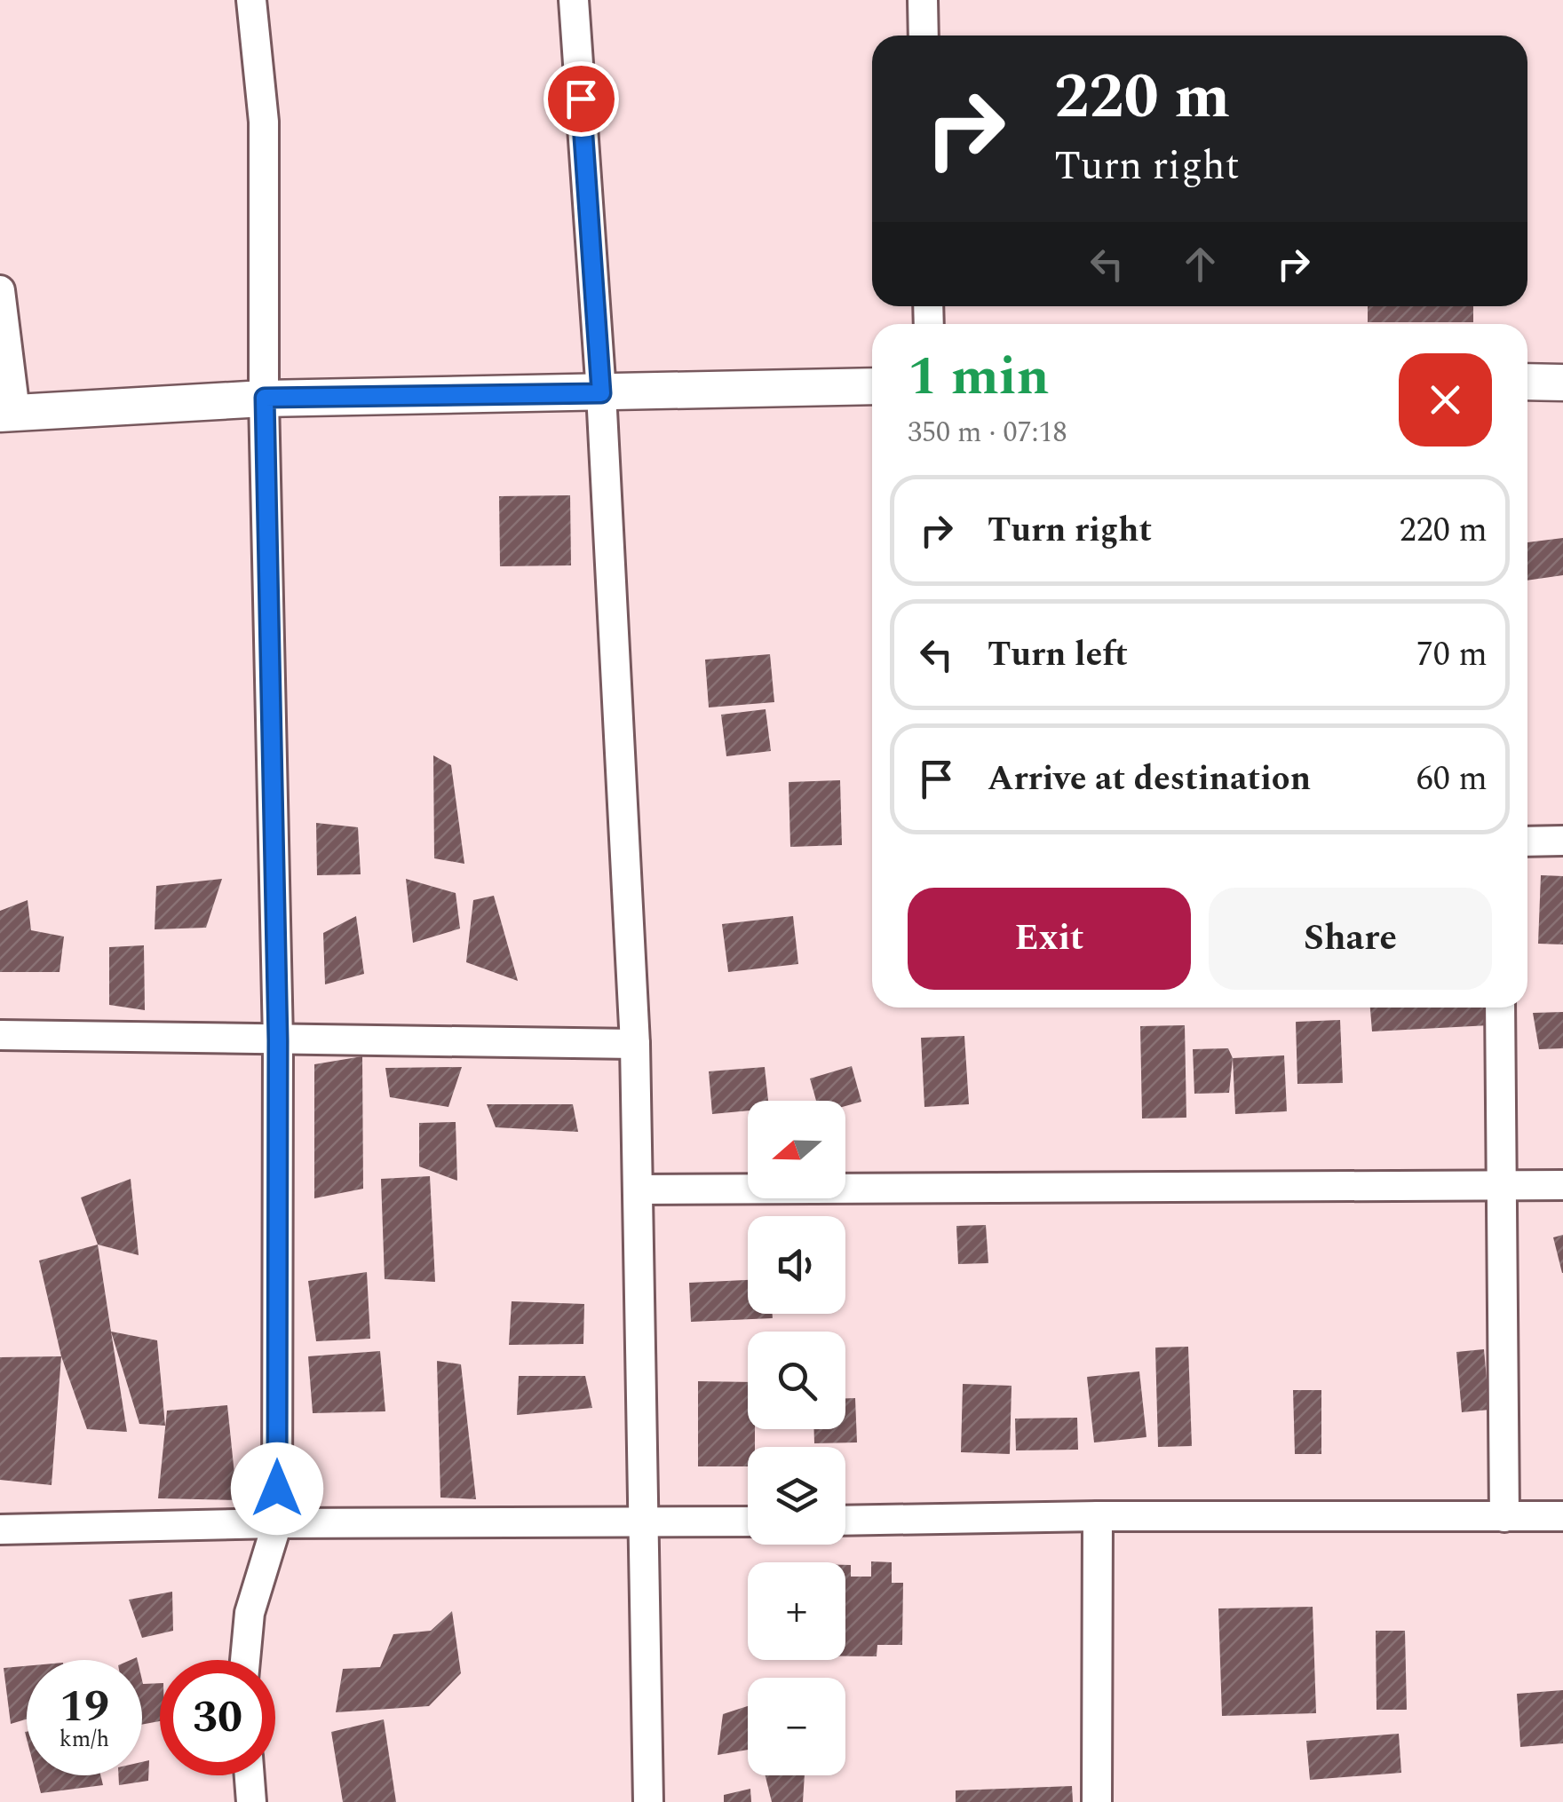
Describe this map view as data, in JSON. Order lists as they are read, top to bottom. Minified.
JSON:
{"north":"left","page":{"turn":["220 m","Turn right"],"heading":["1 min","350 m · 07:18"],"list":[{"name":"Turn right","value":"220 m"},{"name":"Turn left","value":"70 m"},{"name":"Arrive at destination","value":"60 m"}],"buttons":["Exit","Share"],"map_buttons":["+","−"],"speed":"19 km/h","limit":"30"}}
